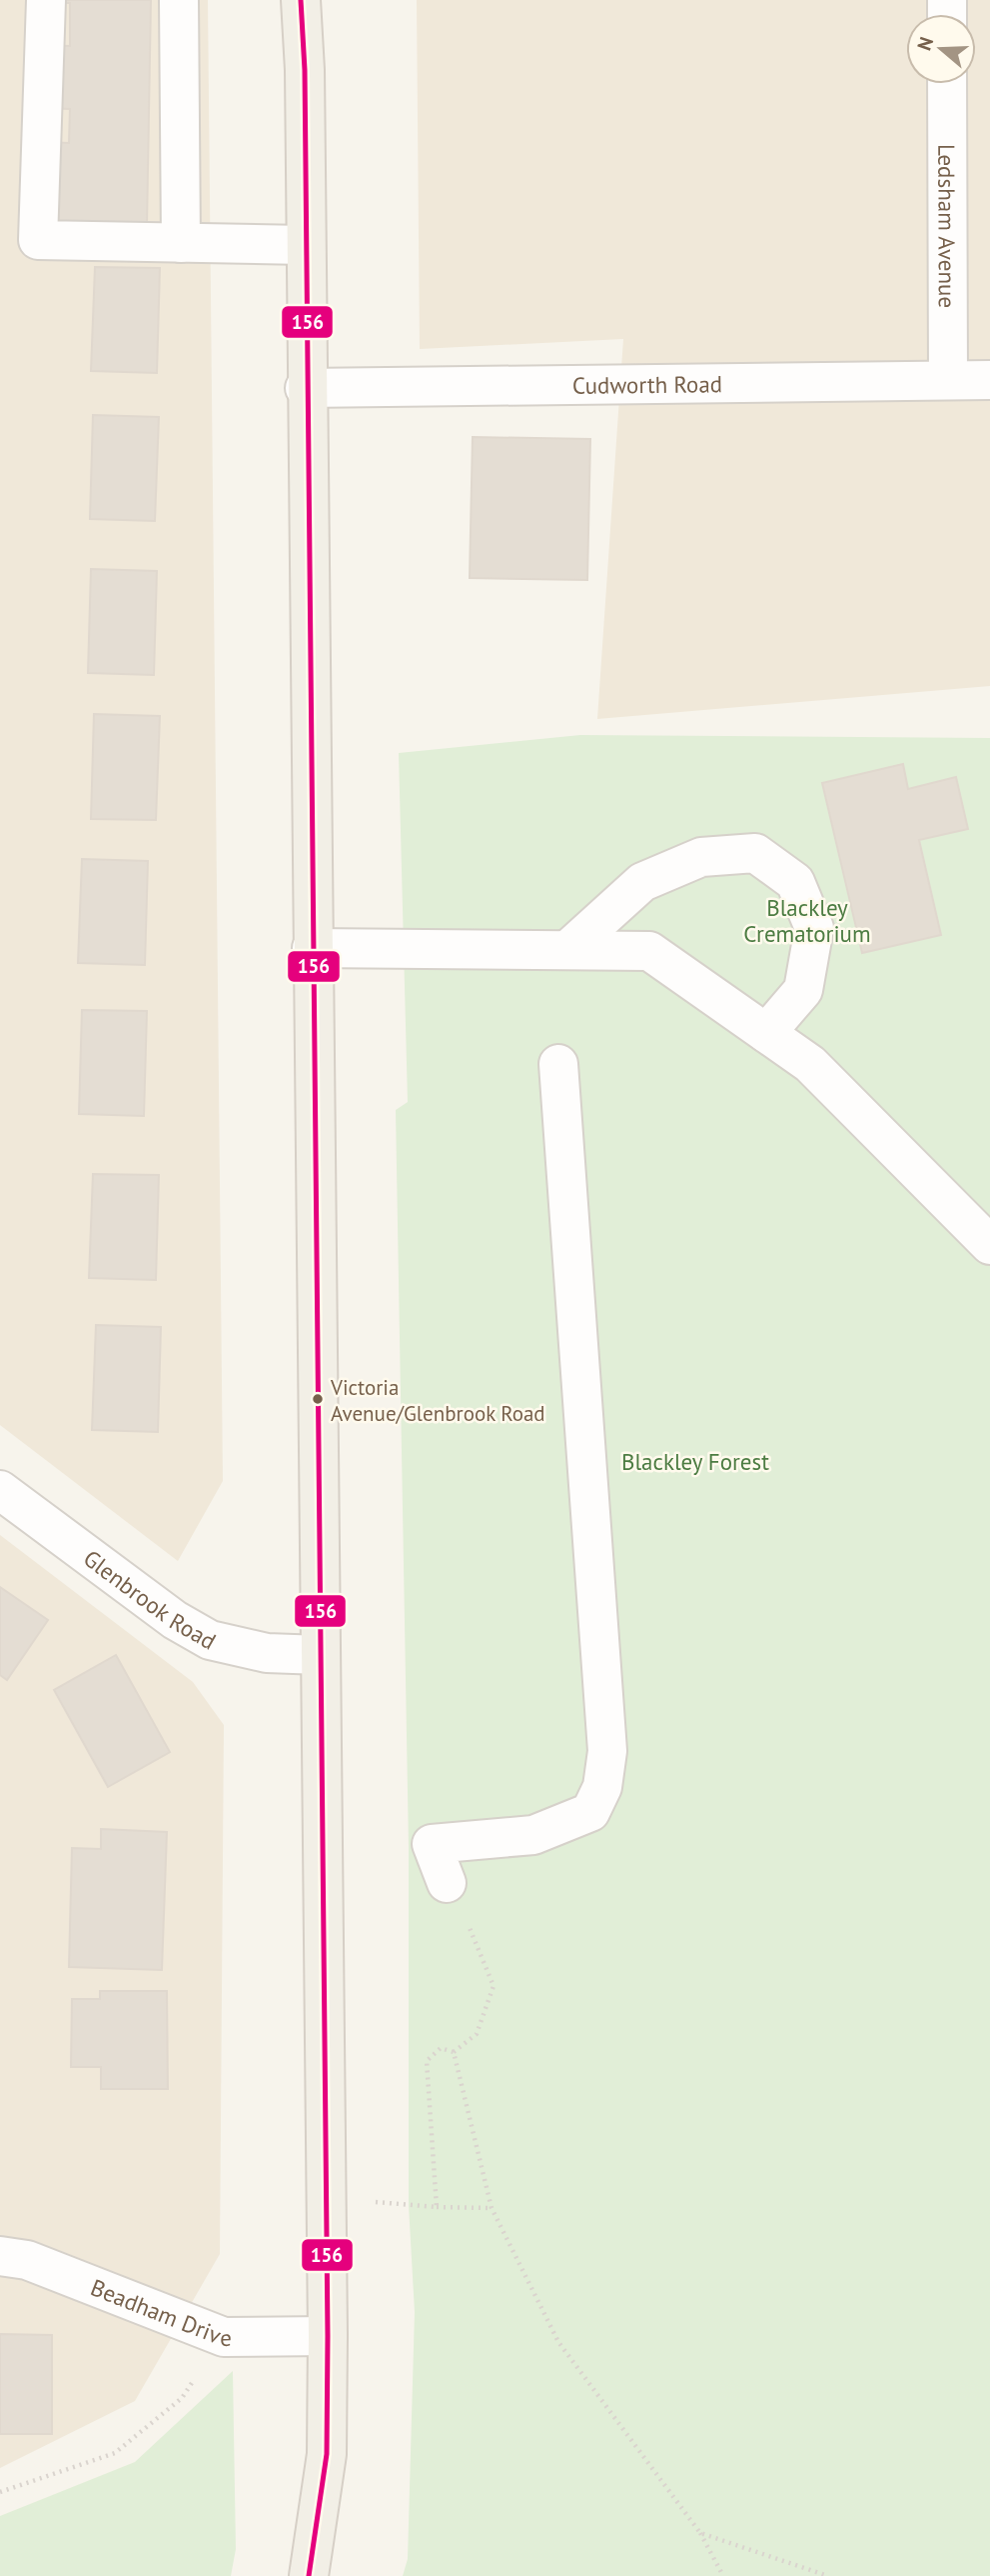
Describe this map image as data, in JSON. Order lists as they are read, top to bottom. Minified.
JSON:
{"streets":{"street":["Ledsham Avenue","Cudworth Road","Glenbrook Road","Beadham Drive"]},"crossings":[["Ledsham Avenue","Cudworth Road"]],"parks":["Blackley Crematorium","Blackley Forest"],"places":["Victoria Avenue/Glenbrook Road"],"lines":["transit line 156"],"north":"left"}
